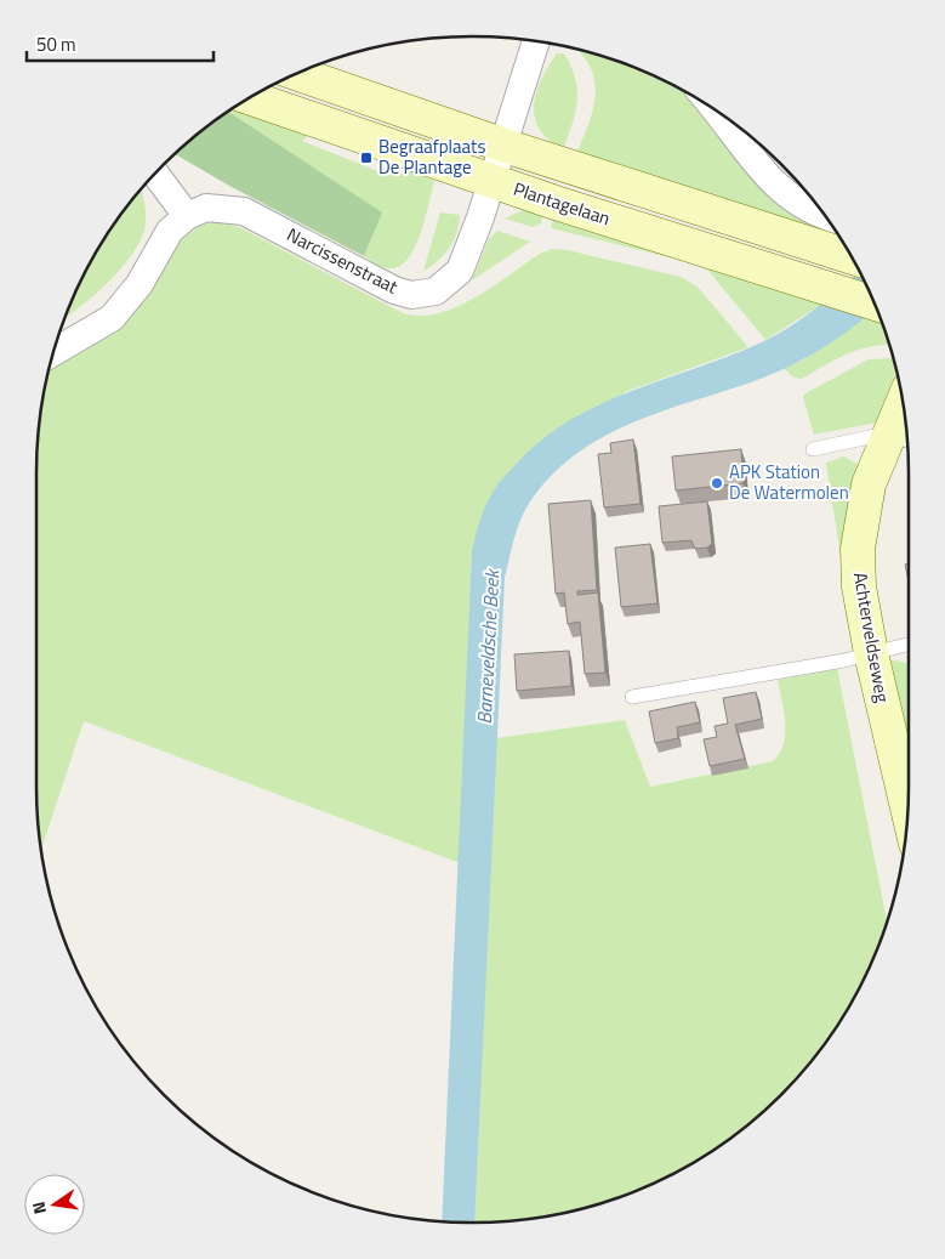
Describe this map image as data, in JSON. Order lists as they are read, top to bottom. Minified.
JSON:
{"streets":{"main road":["Plantagelaan","Achterveldseweg"],"street":["Narcissenstraat"]},"crossings":[["Plantagelaan","Narcissenstraat"]],"water":["Barneveldsche Beek"],"places":{"transit":["Begraafplaats De Plantage"],"other":["APK Station De Watermolen"]},"scale_bar":"50 m","north":"left"}
